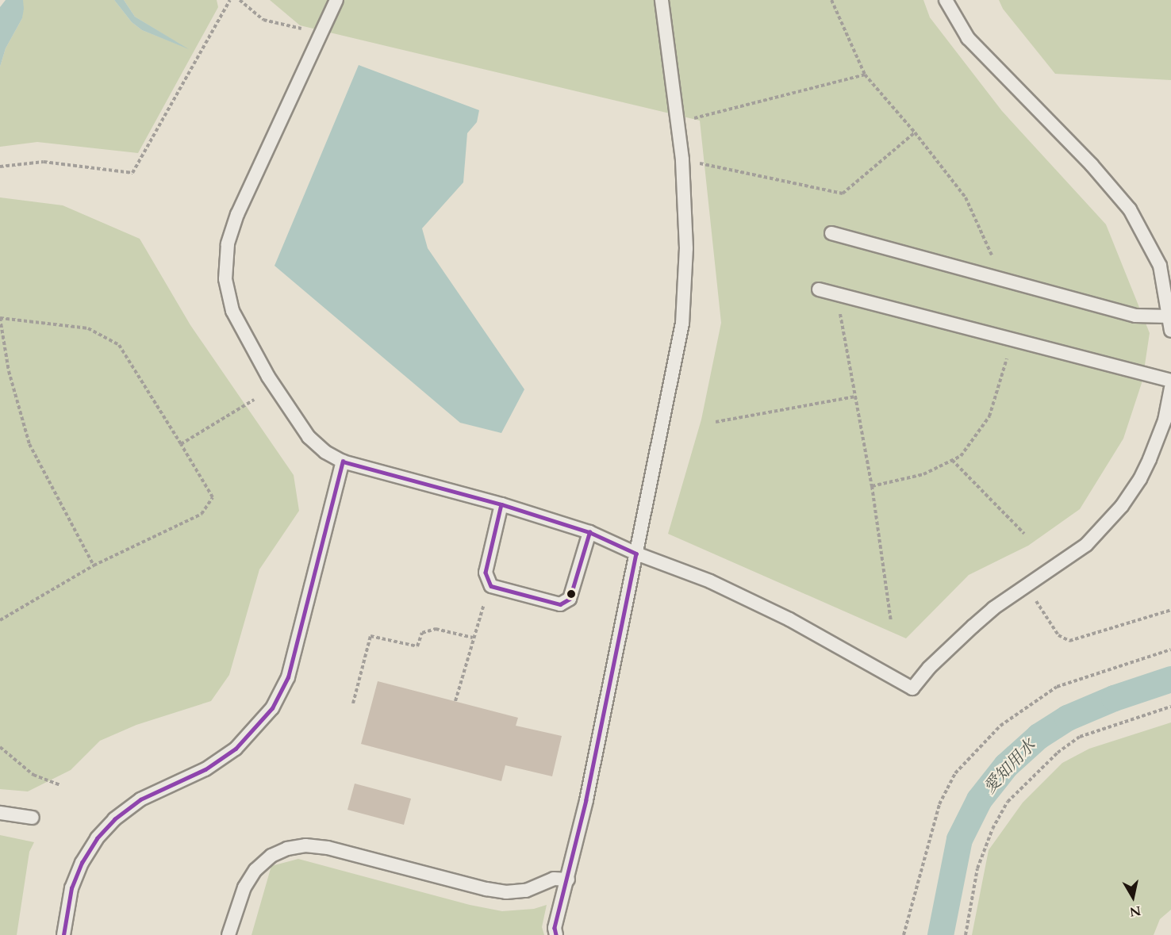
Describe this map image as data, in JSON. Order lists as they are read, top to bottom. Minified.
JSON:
{"water":["愛知用水"],"north":"bottom"}
